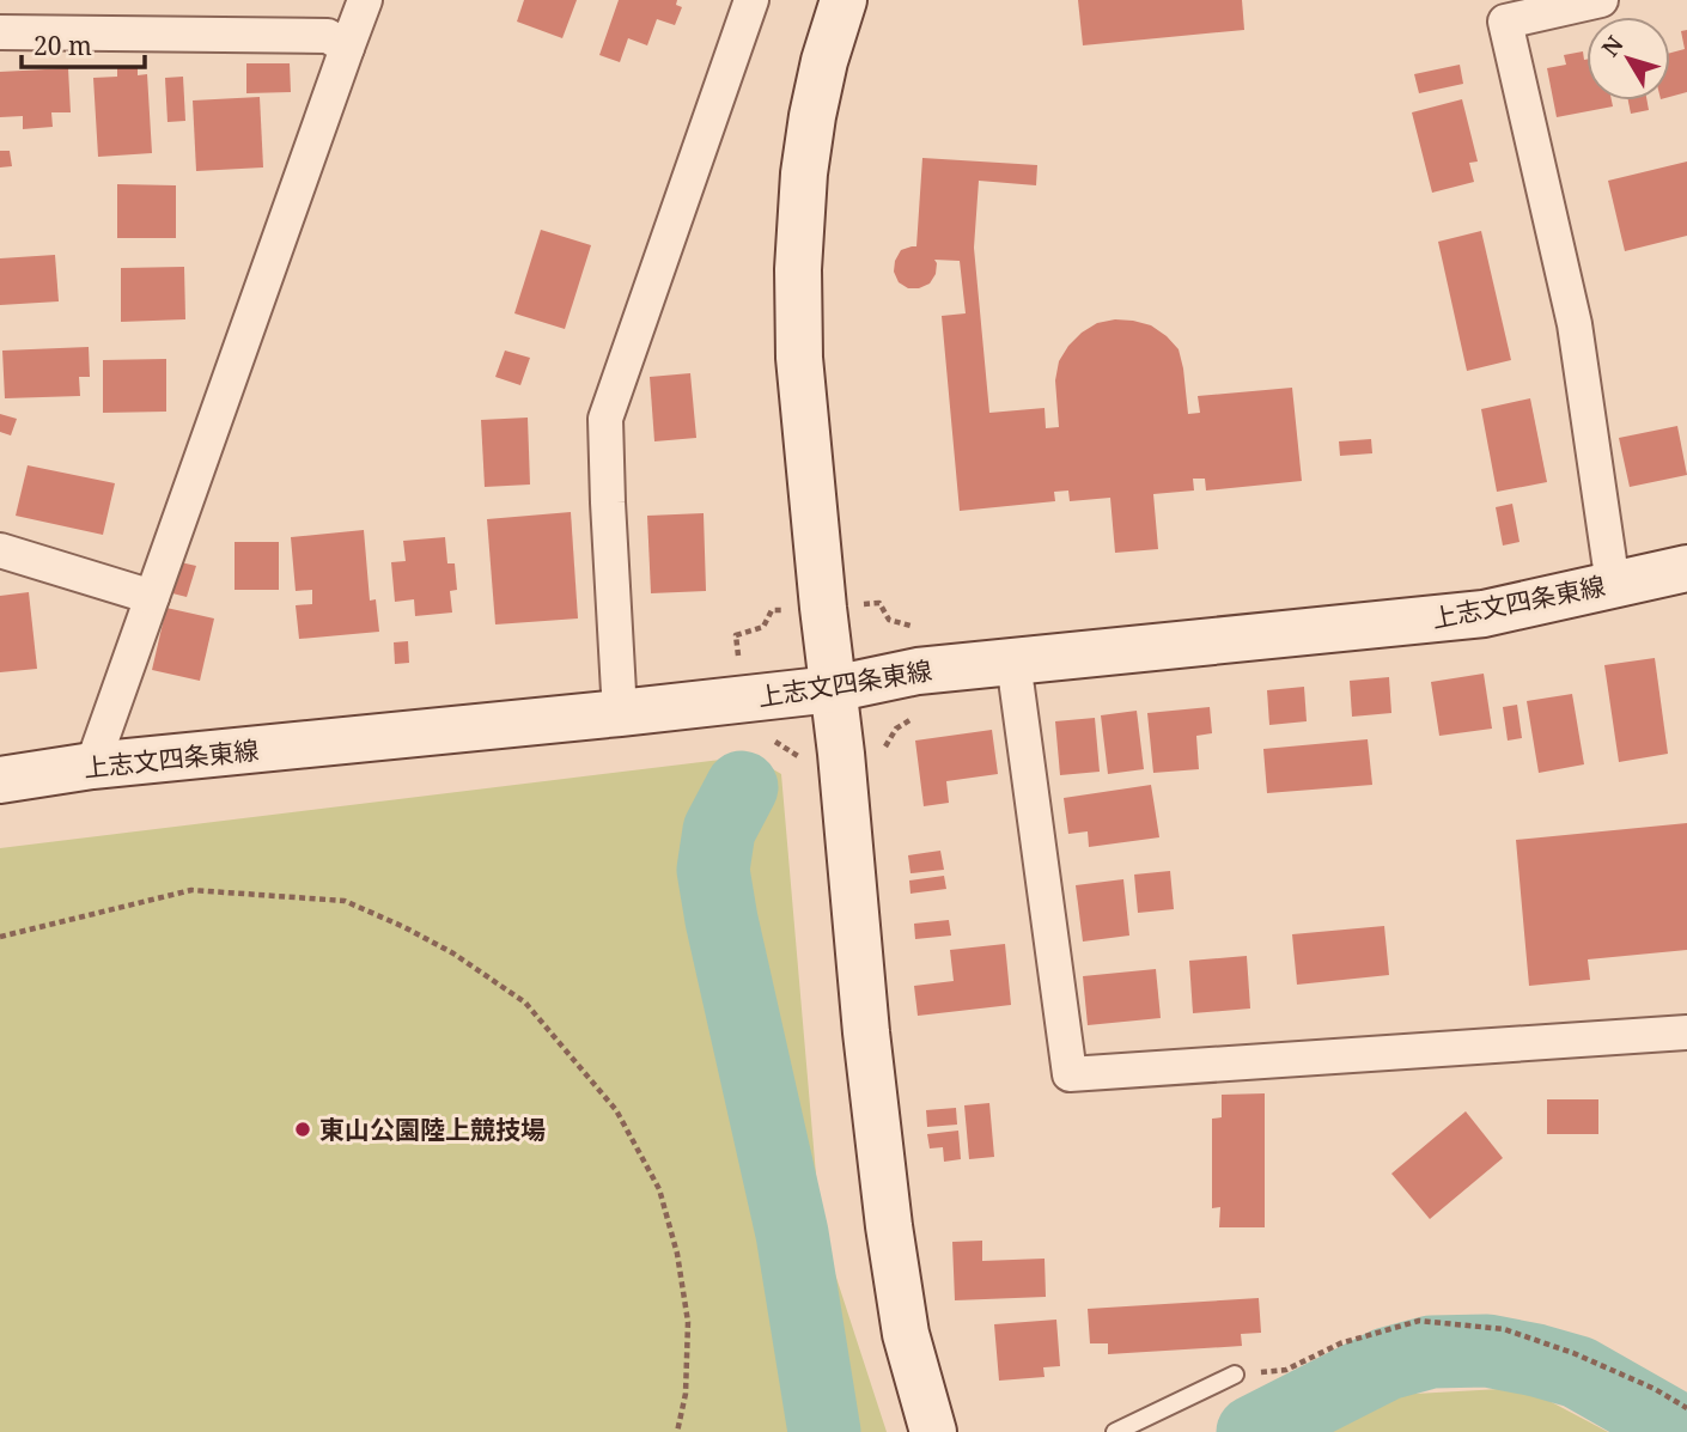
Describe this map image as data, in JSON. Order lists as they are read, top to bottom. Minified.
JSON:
{"streets":{"main road":["上志文四条東線"]},"places":["東山公園陸上競技場"],"scale_bar":"20 m","north":"top left"}
